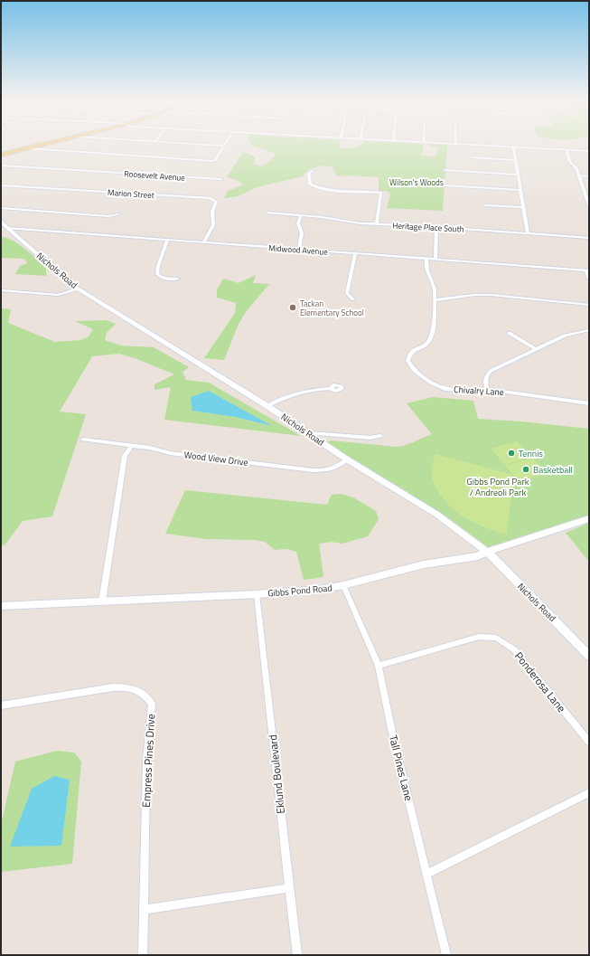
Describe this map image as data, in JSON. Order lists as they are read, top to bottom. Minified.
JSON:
{"streets":{"street":["Roosevelt Avenue","Marion Street","Heritage Place South","Midwood Avenue","Nichols Road","Chivalry Lane","Wood View Drive","Gibbs Pond Road","Ponderosa Lane","Empress Pines Drive","Tall Pines Lane","Eklund Boulevard"]},"crossings":[["Marion Street","Midwood Avenue"],["Midwood Avenue","Nichols Road"],["Midwood Avenue","Chivalry Lane"],["Nichols Road","Wood View Drive"],["Nichols Road","Gibbs Pond Road"],["Gibbs Pond Road","Tall Pines Lane"],["Gibbs Pond Road","Eklund Boulevard"],["Ponderosa Lane","Tall Pines Lane"]],"parks":["Wilson's Woods","Gibbs Pond Park / Andreoli Park"],"places":["Tackan Elementary School","Tennis","Basketball"]}
